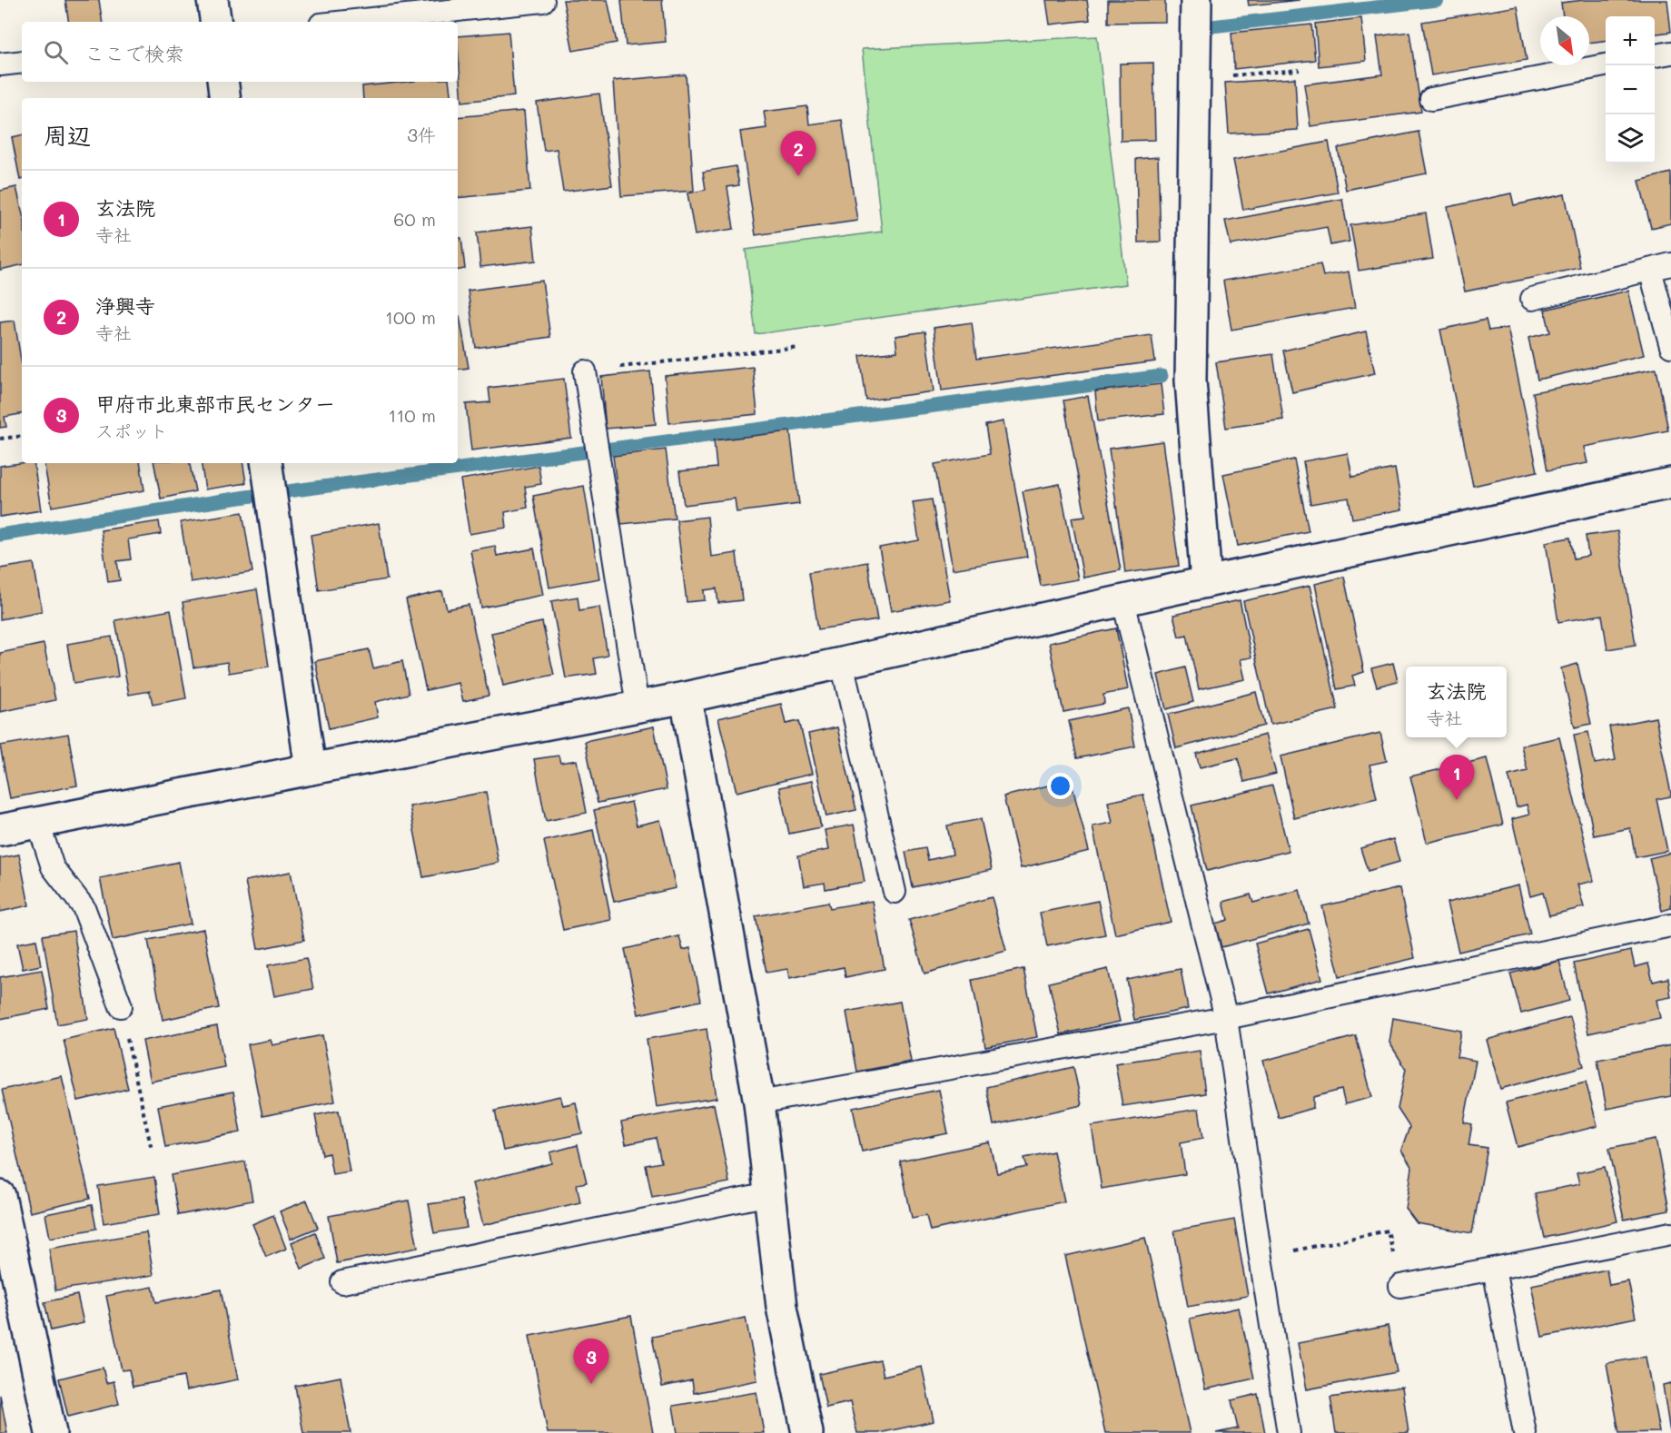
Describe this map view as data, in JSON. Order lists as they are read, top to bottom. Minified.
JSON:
{"north":"bottom right","page":{"map_buttons":["+","−"],"search":"ここで検索","heading":["周辺","3件"],"pins":["2","1","3"],"list":[{"mark":"1","name":"玄法院","note":"寺社","value":"60 m"},{"mark":"2","name":"浄興寺","note":"寺社","value":"100 m"},{"mark":"3","name":"甲府市北東部市民センター","note":"スポット","value":"110 m"}],"popup":["玄法院","寺社"]}}
